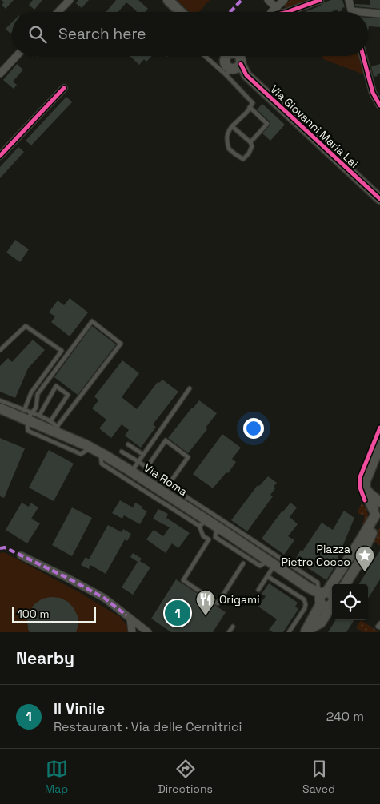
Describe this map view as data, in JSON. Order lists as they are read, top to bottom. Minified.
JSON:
{"streets":{"main road":["Via Giovanni Maria Lai","Via Roma"]},"places":{"place":["Piazza Pietro Cocco"],"restaurant":["Origami"]},"scale_bar":"100 m","page":{"search":"Search here","pins":"1","scale":"100 m","heading":"Nearby","list":[{"mark":"1","name":"Il Vinile","note":"Restaurant · Via delle Cernitrici","value":"240 m"}],"nav":["Map","Directions","Saved"]}}
